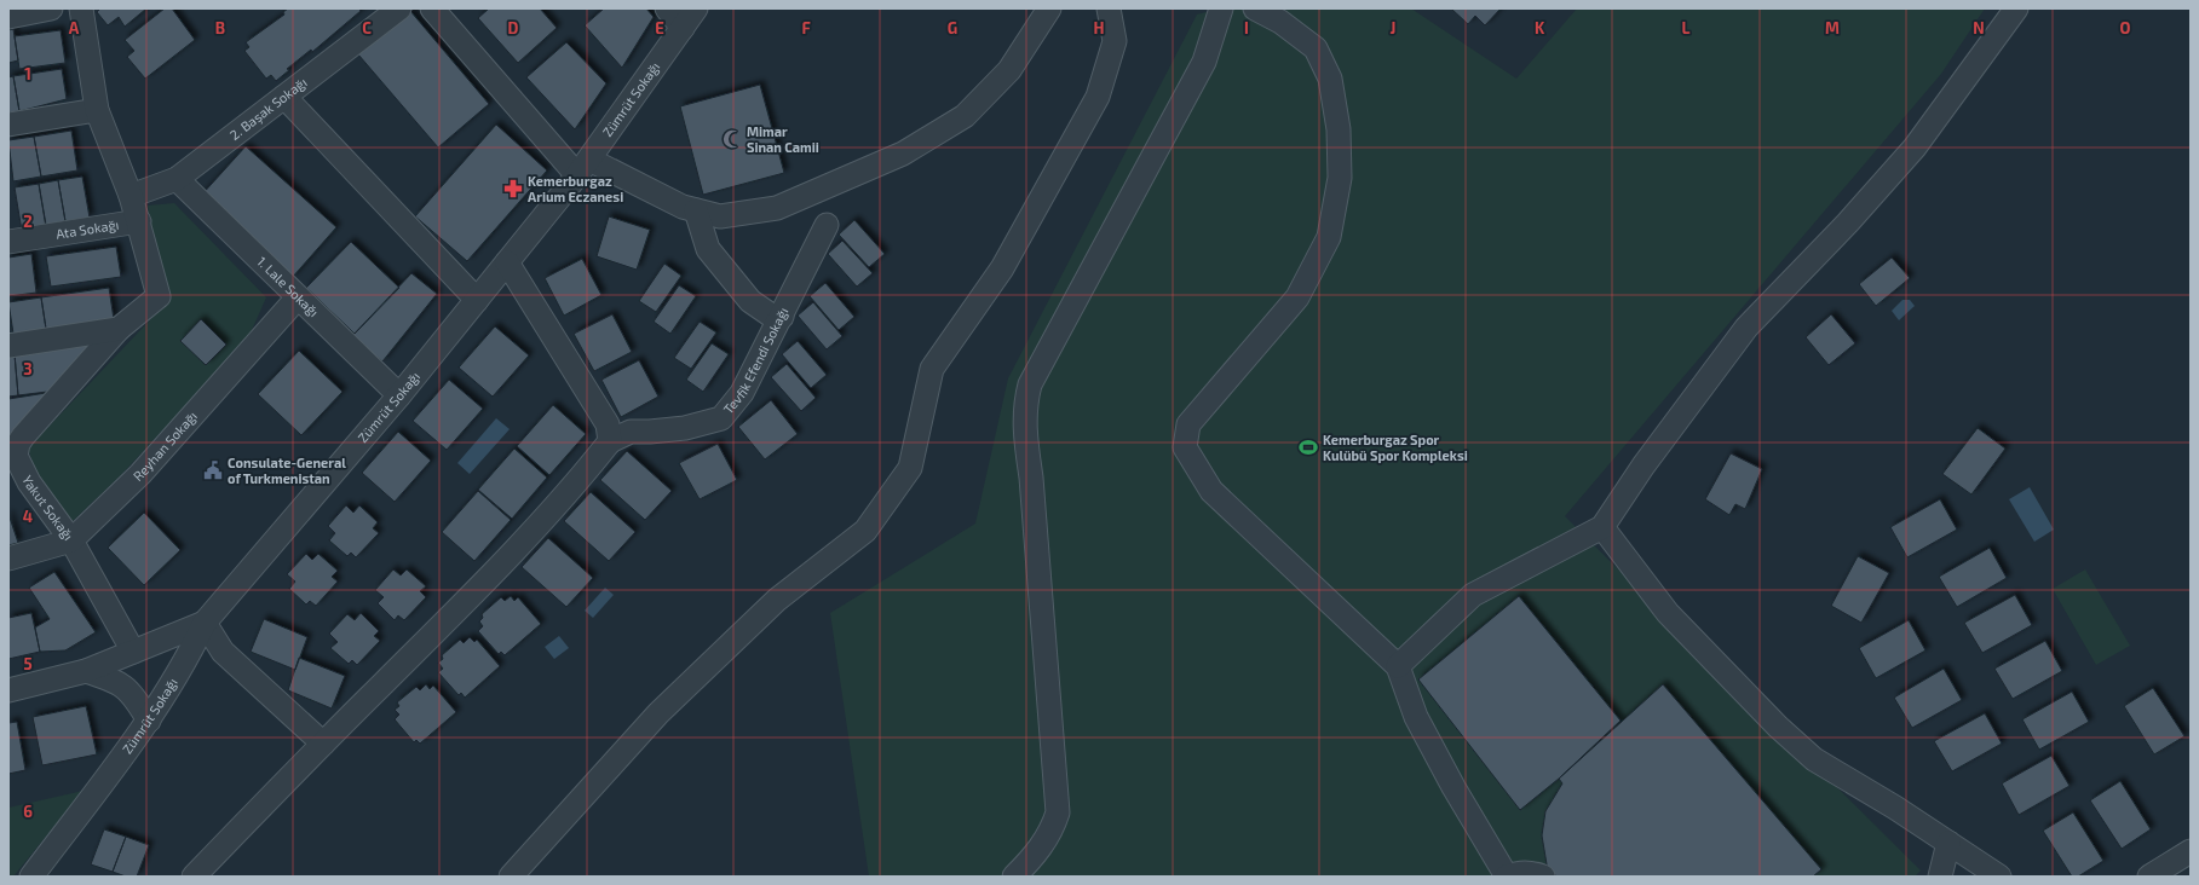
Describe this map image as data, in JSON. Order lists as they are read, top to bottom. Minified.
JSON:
{"streets":{"street":["Zümrüt Sokağı","2. Başak Sokağı","Ata Sokağı","1. Lale Sokağı","Tevfik Efendi Sokağı","Reyhan Sokağı","Yakut Sokağı"]},"crossings":[["Zümrüt Sokağı","1. Lale Sokağı"],["2. Başak Sokağı","1. Lale Sokağı"],["Ata Sokağı","Yakut Sokağı"],["1. Lale Sokağı","Reyhan Sokağı"],["Reyhan Sokağı","Yakut Sokağı"]],"places":{"mosque":["Mimar Sinan Camii"],"pharmacy":["Kemerburgaz Arium Eczanesi"],"sports":["Kemerburgaz Spor Kulübü Spor Kompleksi"],"public building":["Consulate-General of Turkmenistan"]},"grid":{"columns":["A","B","C","D","E","F","G","H","I","J","K","L","M","N","O"],"rows":["1","2","3","4","5","6"]}}
